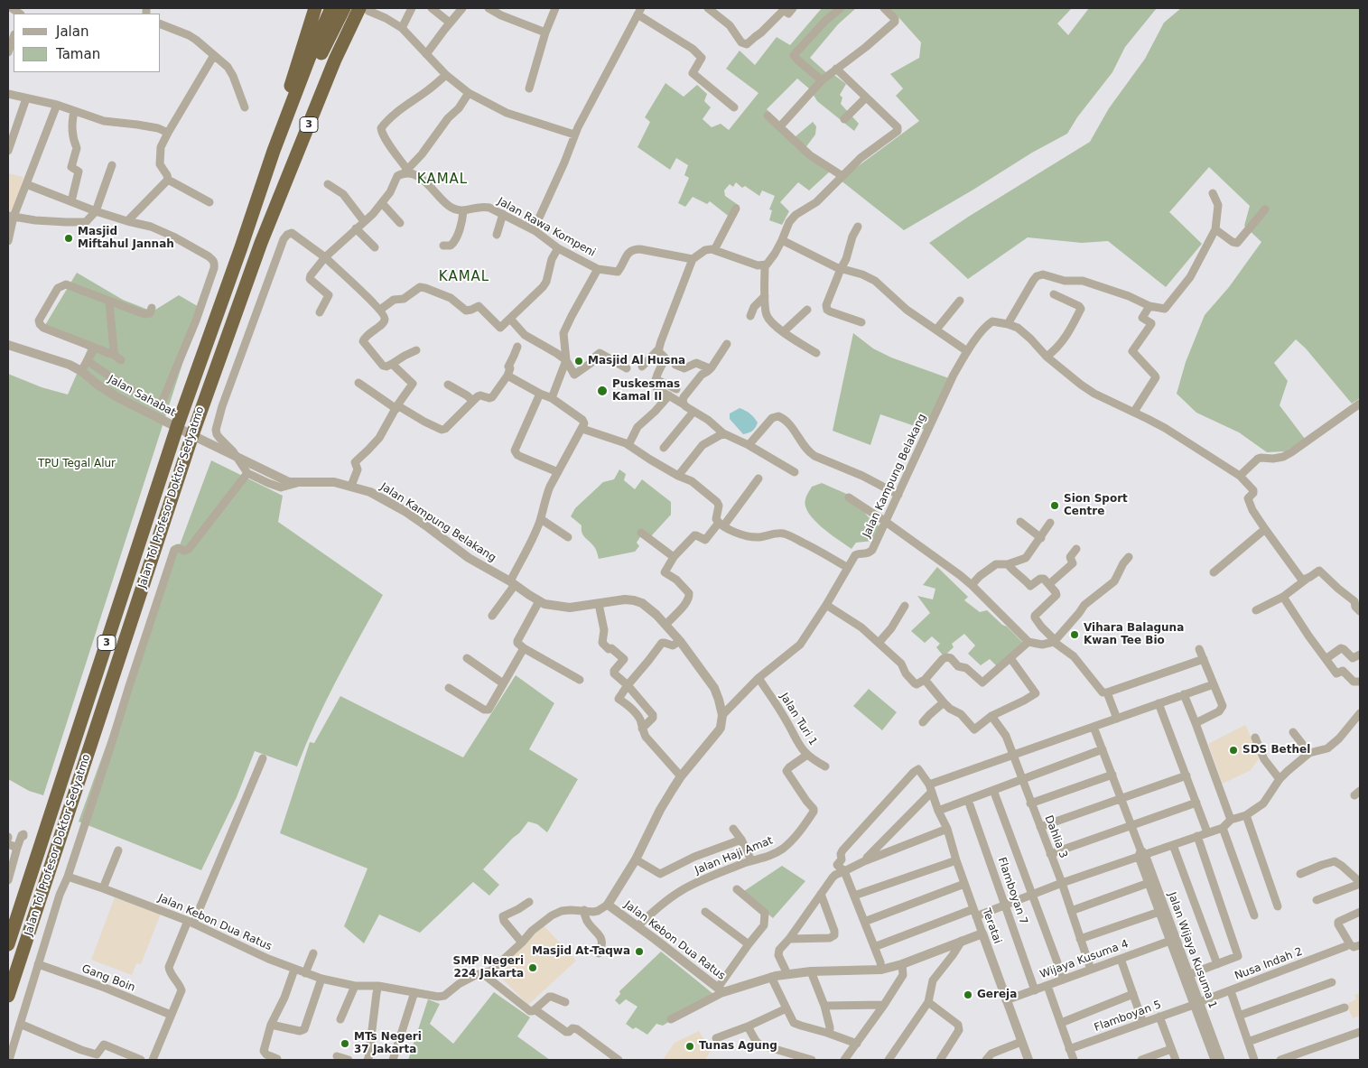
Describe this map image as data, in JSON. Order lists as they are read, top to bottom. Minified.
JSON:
{"streets":{"highway":["3","Jalan Tol Profesor Doktor Sedyatmo"],"street":["Jalan Rawa Kompeni","Jalan Sahabat","Jalan Kampung Belakang","Jalan Turi 1","Dahlia 3","Jalan Haji Amat","Flamboyan 7","Jalan Kebon Dua Ratus","Teratai","Jalan Wijaya Kusuma 1","Wijaya Kusuma 4","Nusa Indah 2","Gang Boin","Flamboyan 5"]},"crossings":[["Jalan Sahabat","Jalan Kampung Belakang"],["Jalan Kampung Belakang","Jalan Turi 1"],["Jalan Kampung Belakang","Jalan Kebon Dua Ratus"],["Jalan Turi 1","Jalan Haji Amat"],["Dahlia 3","Wijaya Kusuma 4"],["Jalan Haji Amat","Jalan Kebon Dua Ratus"],["Flamboyan 7","Wijaya Kusuma 4"],["Teratai","Wijaya Kusuma 4"],["Jalan Wijaya Kusuma 1","Wijaya Kusuma 4"],["Jalan Wijaya Kusuma 1","Nusa Indah 2"],["Jalan Wijaya Kusuma 1","Flamboyan 5"],["Nusa Indah 2","Flamboyan 5"]],"districts":["KAMAL","KAMAL"],"parks":["TPU Tegal Alur"],"places":["Masjid Miftahul Jannah","Masjid Al Husna","Puskesmas Kamal II","Sion Sport Centre","Vihara Balaguna Kwan Tee Bio","SDS Bethel","Masjid At-Taqwa","SMP Negeri 224 Jakarta","Gereja","MTs Negeri 37 Jakarta","Tunas Agung"],"legend":["Jalan","Taman"]}
